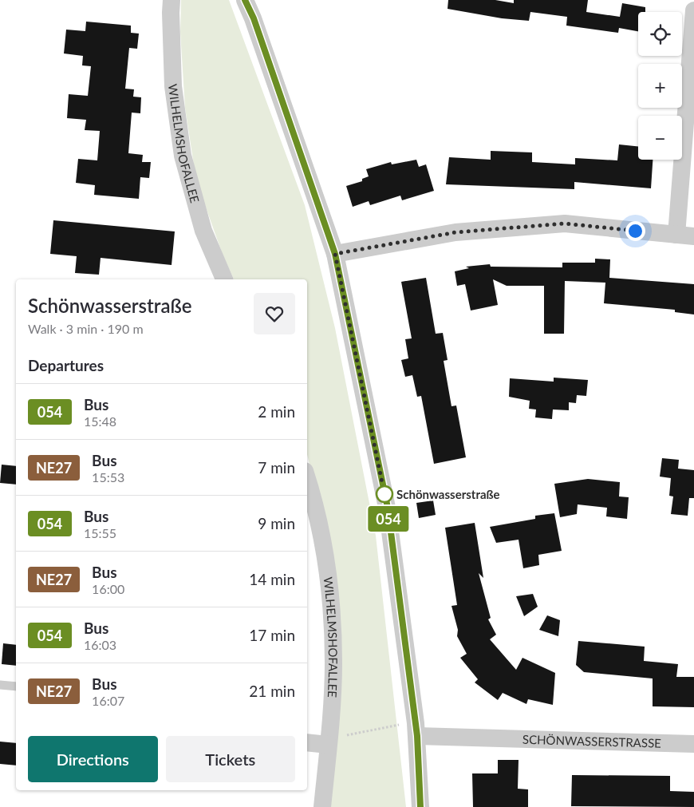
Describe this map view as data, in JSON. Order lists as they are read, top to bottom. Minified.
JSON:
{"streets":{"street":["WILHELMSHOFALLEE","SCHÖNWASSERSTRASSE"]},"places":["Schönwasserstraße"],"lines":["bus line 054"],"page":{"on_map":"054","map_buttons":["+","−"],"heading":[["Schönwasserstraße","Walk · 3 min · 190 m"],"Departures"],"list":[{"mark":"054","name":"Bus","note":"15:48","value":"2 min"},{"mark":"NE27","name":"Bus","note":"15:53","value":"7 min"},{"mark":"054","name":"Bus","note":"15:55","value":"9 min"},{"mark":"NE27","name":"Bus","note":"16:00","value":"14 min"},{"mark":"054","name":"Bus","note":"16:03","value":"17 min"},{"mark":"NE27","name":"Bus","note":"16:07","value":"21 min"}],"buttons":["Directions","Tickets"]}}
